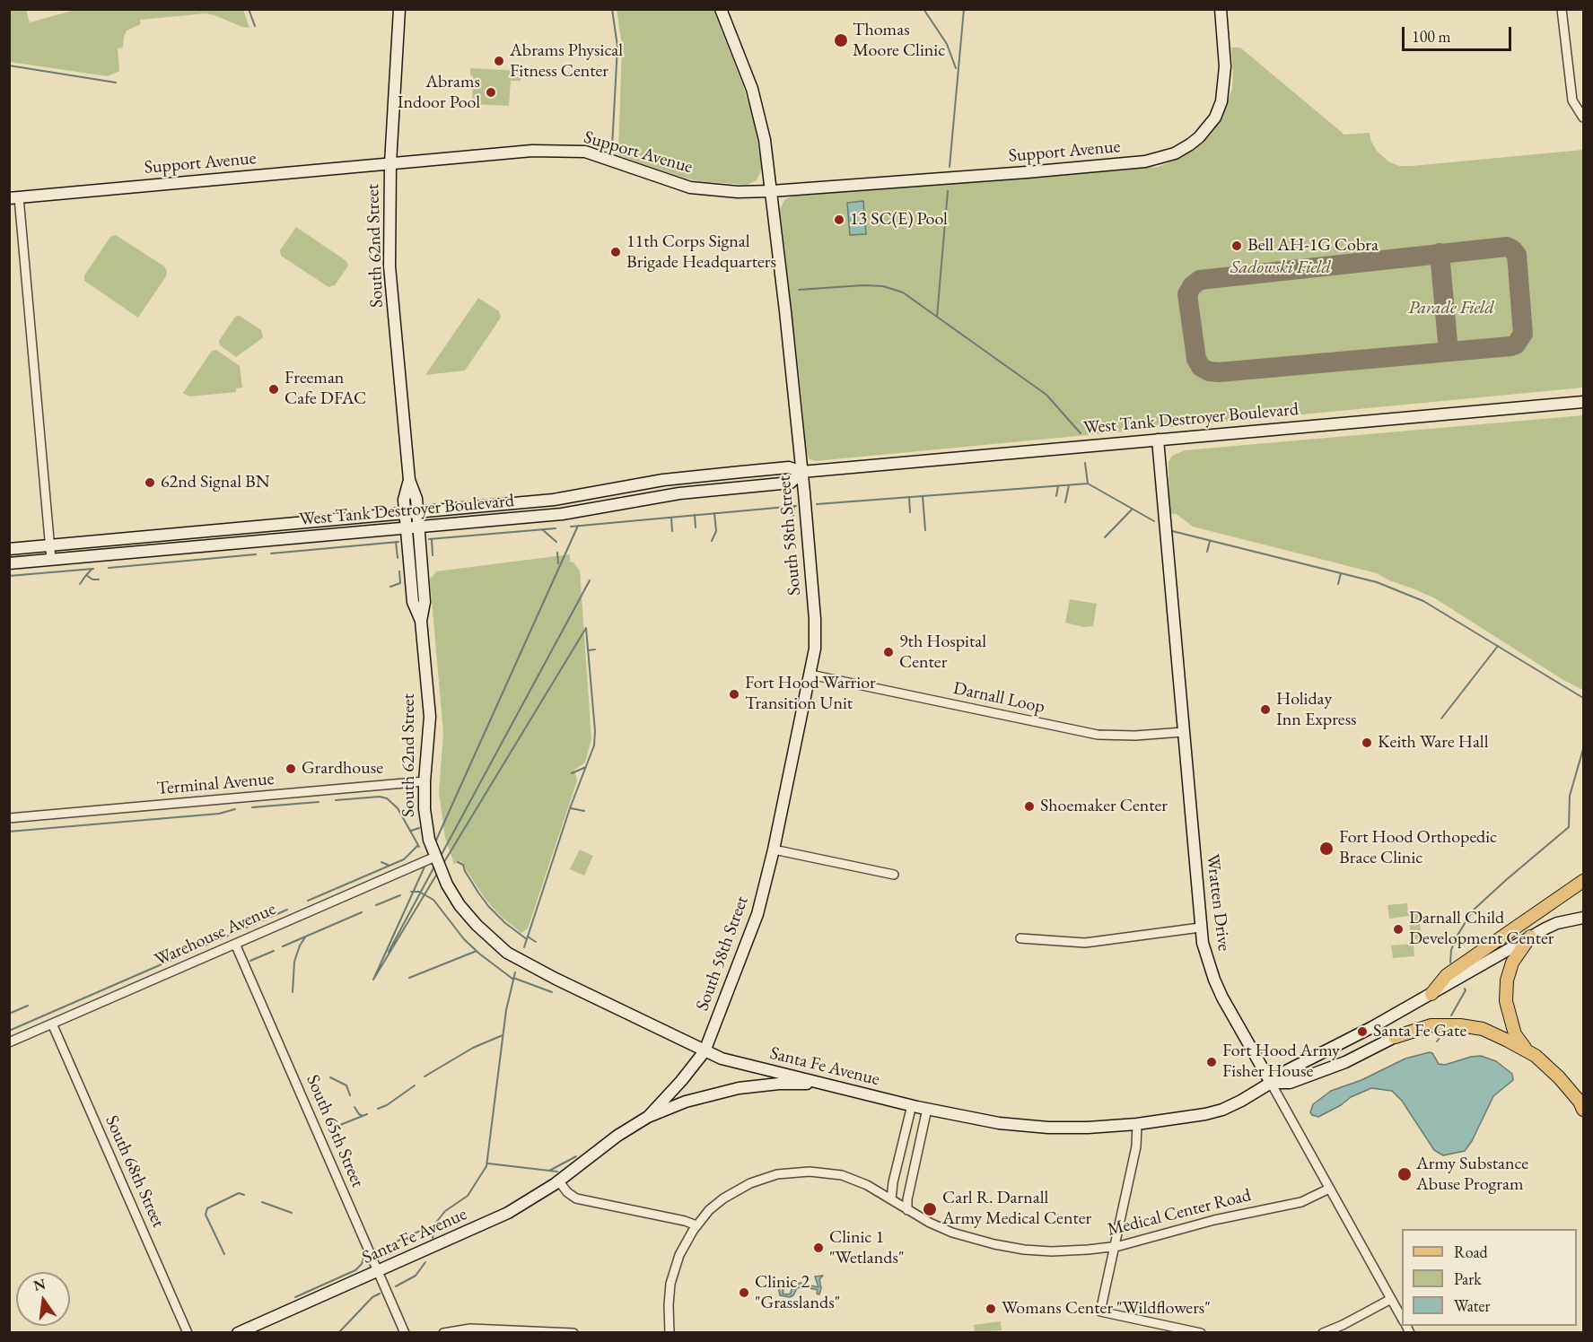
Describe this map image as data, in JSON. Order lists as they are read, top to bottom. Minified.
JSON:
{"streets":{"street":["Support Avenue","South 62nd Street","West Tank Destroyer Boulevard","South 58th Street","Darnall Loop","Terminal Avenue","Wratten Drive","Warehouse Avenue","Santa Fe Avenue","South 65th Street","South 68th Street","Medical Center Road"]},"crossings":[["Support Avenue","South 62nd Street"],["Support Avenue","South 58th Street"],["South 62nd Street","West Tank Destroyer Boulevard"],["South 62nd Street","Terminal Avenue"],["South 62nd Street","Warehouse Avenue"],["South 62nd Street","Santa Fe Avenue"],["West Tank Destroyer Boulevard","South 58th Street"],["West Tank Destroyer Boulevard","Wratten Drive"],["South 58th Street","Darnall Loop"],["South 58th Street","Santa Fe Avenue"],["Darnall Loop","Wratten Drive"],["Wratten Drive","Santa Fe Avenue"],["Wratten Drive","Medical Center Road"],["Warehouse Avenue","Santa Fe Avenue"],["Warehouse Avenue","South 65th Street"],["Warehouse Avenue","South 68th Street"],["Santa Fe Avenue","South 65th Street"]],"parks":["Sadowski Field","Parade Field"],"places":["Thomas Moore Clinic","Abrams Physical Fitness Center","Abrams Indoor Pool","13 SC(E) Pool","Bell AH-1G Cobra","11th Corps Signal Brigade Headquarters","Freeman Cafe DFAC","62nd Signal BN","9th Hospital Center","Fort Hood Warrior Transition Unit","Holiday Inn Express","Keith Ware Hall","Grardhouse","Shoemaker Center","Fort Hood Orthopedic Brace Clinic","Darnall Child Development Center","Santa Fe Gate","Fort Hood Army Fisher House","Army Substance Abuse Program","Carl R. Darnall Army Medical Center","Clinic 1 \"Wetlands\"","Clinic 2 \"Grasslands\"","Womans Center \"Wildflowers\""],"legend":["Road","Park","Water"],"scale_bar":"100 m","north":"top"}
